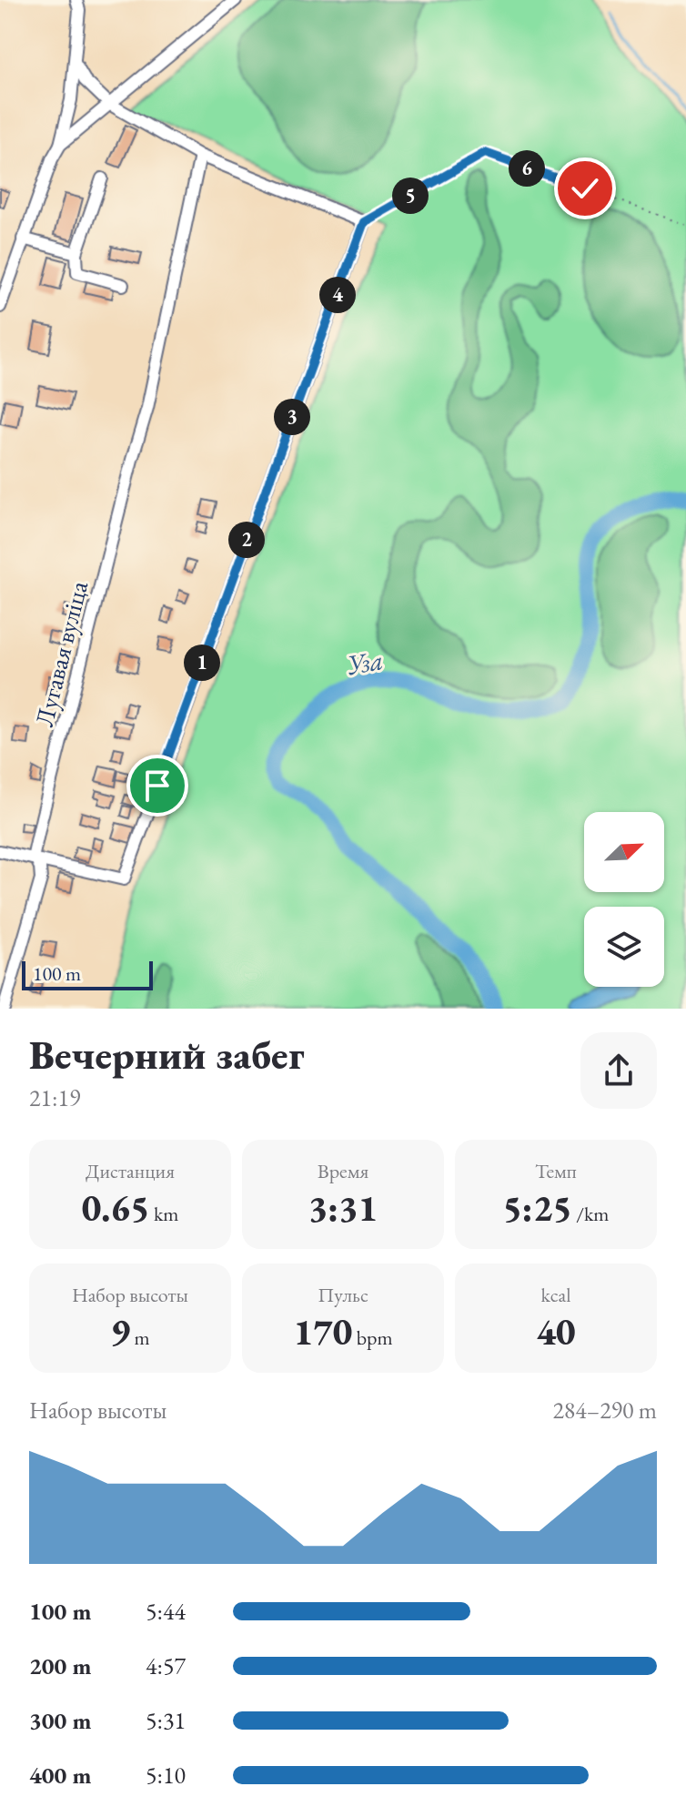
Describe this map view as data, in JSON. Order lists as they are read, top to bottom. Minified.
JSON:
{"streets":{"street":["Лугавая вуліца"]},"water":["Уза"],"scale_bar":"100 m","north":"top right","page":{"pins":["6","5","4","3","2","1"],"scale":"100 m","heading":["Вечерний забег","21:19"],"stats":[["Дистанция","0.65 km"],["Время","3:31"],["Темп","5:25 /km"],["Набор высоты","9 m"],["Пульс","170 bpm"],["kcal","40"]],"chart":["Набор высоты","284–290 m"],"list":[{"name":"100 m","note":"5:44"},{"name":"200 m","note":"4:57"},{"name":"300 m","note":"5:31"},{"name":"400 m","note":"5:10"}]}}
